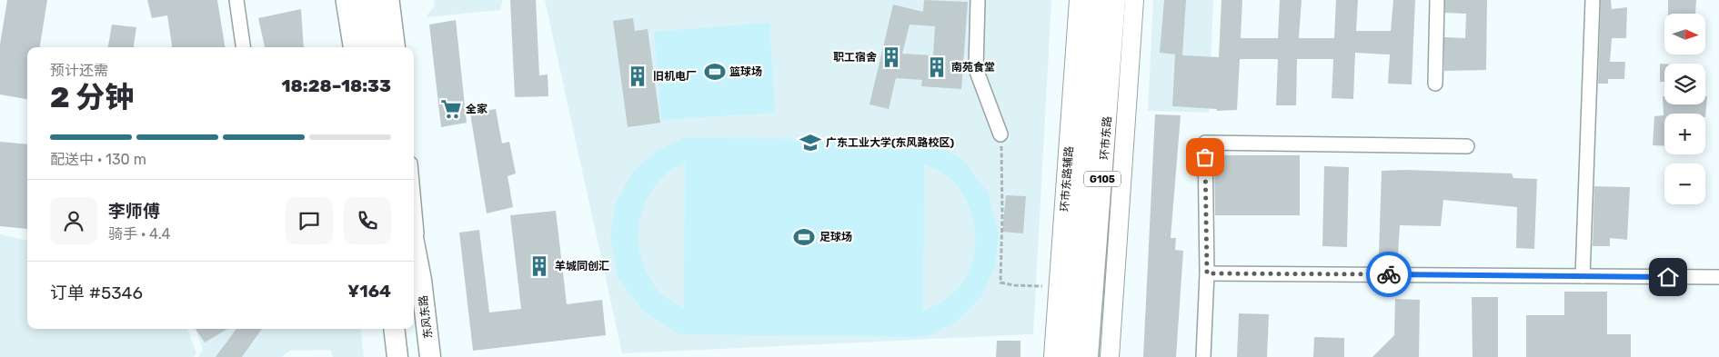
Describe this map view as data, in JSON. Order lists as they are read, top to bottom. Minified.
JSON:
{"streets":{"highway":["环市东路","G105","东风东路"],"main road":["环市东路辅路"]},"places":{"building":["职工宿舍","南苑食堂","旧机电厂","羊城同创汇"],"sports":["篮球场","足球场"],"supermarket":["全家"],"school or university":["广东工业大学(东风路校区)"]},"north":"right","page":{"map_buttons":["+","−"],"heading":["2 分钟","预计还需","18:28–18:33"],"panel":["李师傅","骑手 · 4.4","订单 #5346","¥164"],"bar":"配送中 · 130 m"}}
